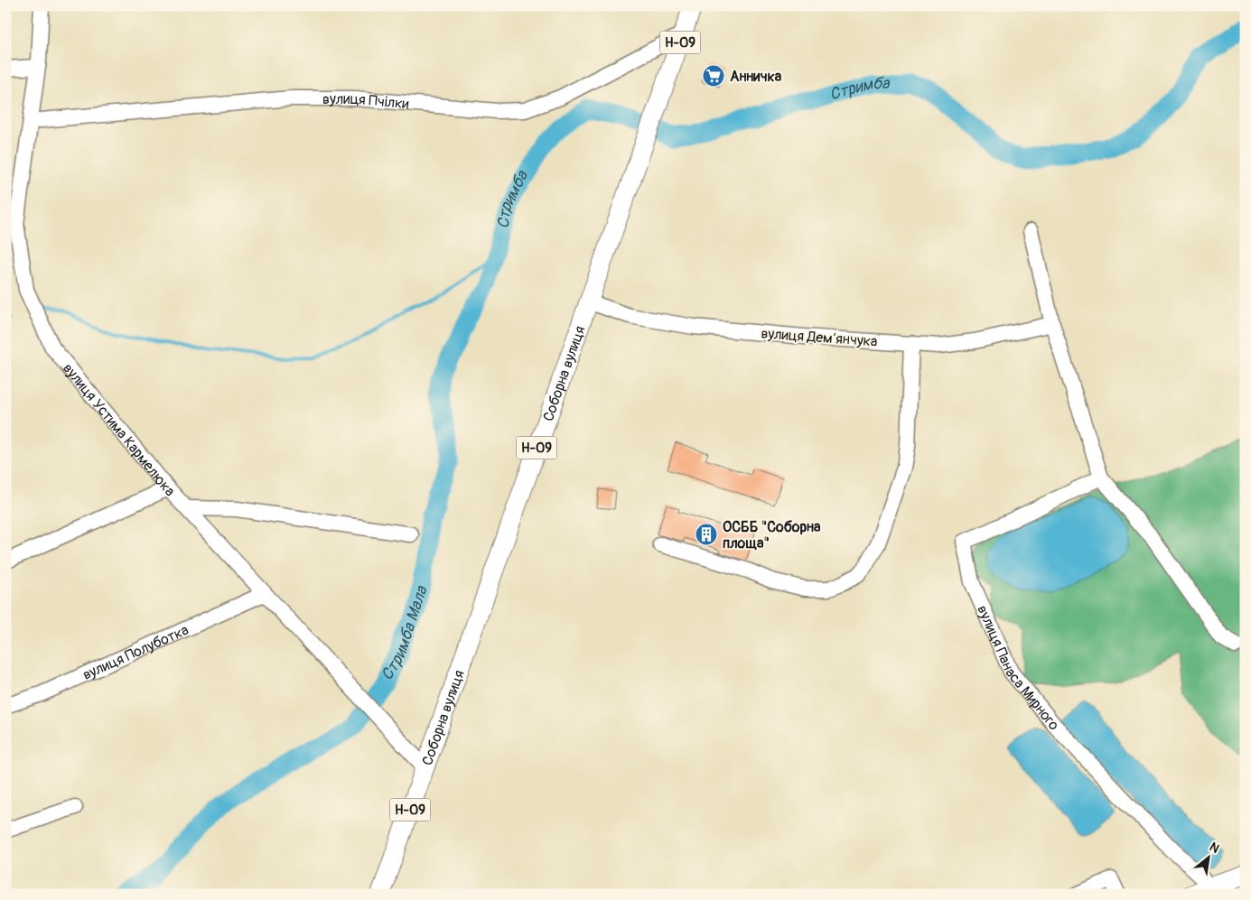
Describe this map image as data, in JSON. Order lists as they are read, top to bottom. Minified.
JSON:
{"streets":{"main road":["Н-09","Соборна вулиця"],"street":["вулиця Пчілки","вулиця Демʼянчука","вулиця Устима Кармелюка","вулиця Полуботка","вулиця Панаса Мирного"]},"crossings":[["вулиця Пчілки","Соборна вулиця"],["вулиця Пчілки","вулиця Устима Кармелюка"],["вулиця Демʼянчука","Соборна вулиця"],["Соборна вулиця","вулиця Устима Кармелюка"],["вулиця Устима Кармелюка","вулиця Полуботка"]],"water":["Стримба","Стримба Мала"],"places":{"supermarket":["Анничка"],"building":["ОСББ \"Соборна площа\""]},"north":"top right"}
